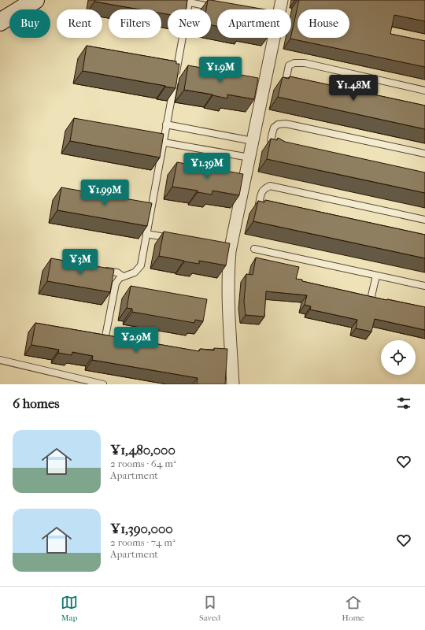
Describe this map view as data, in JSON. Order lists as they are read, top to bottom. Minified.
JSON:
{"page":{"chip":["Buy","Rent","Filters","New","Apartment","House"],"price":["¥1.9M","¥1.48M","¥1.39M","¥1.99M","¥3M","¥2.9M"],"heading":"6 homes","list":[{"name":"¥1,480,000","note":"2 rooms · 64 m² · Apartment"},{"name":"¥1,390,000","note":"2 rooms · 74 m² · Apartment"}],"tabs":["Map","Saved","Home"]}}
